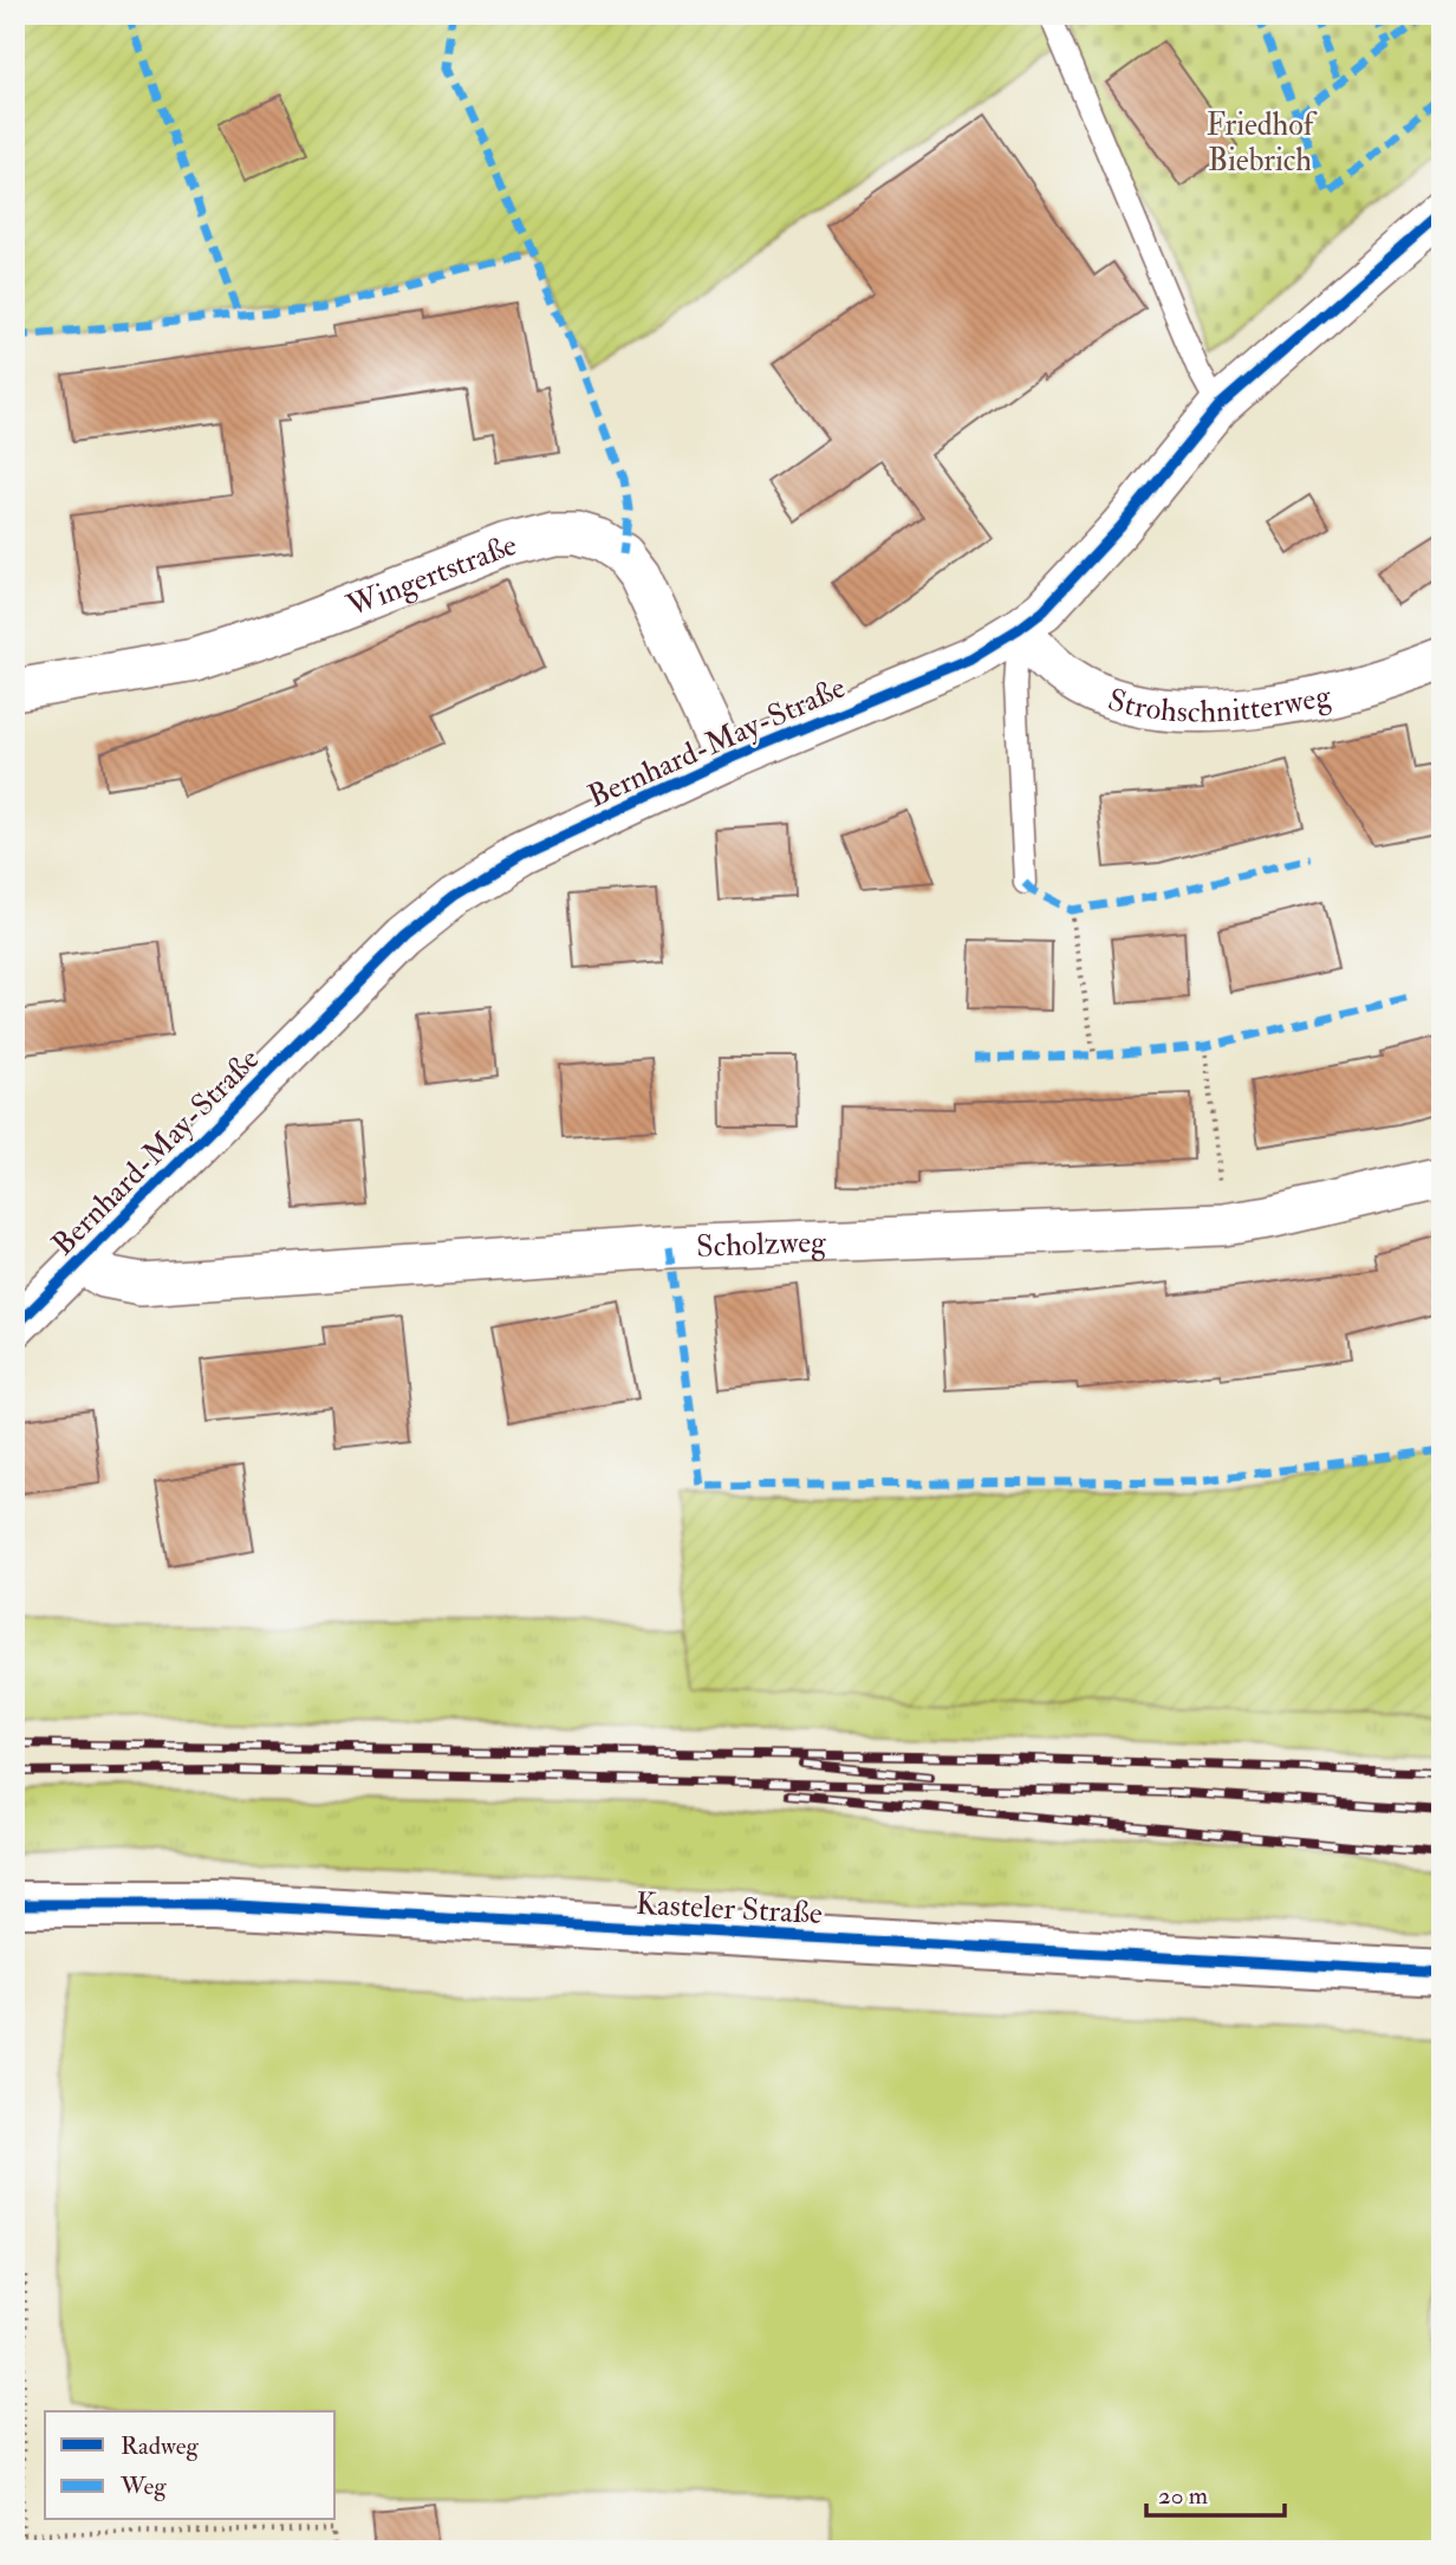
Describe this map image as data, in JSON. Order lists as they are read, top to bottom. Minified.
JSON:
{"streets":{"main road":["Kasteler Straße"],"street":["Wingertstraße","Strohschnitterweg","Bernhard-May-Straße","Scholzweg"]},"crossings":[["Wingertstraße","Bernhard-May-Straße"],["Strohschnitterweg","Bernhard-May-Straße"],["Bernhard-May-Straße","Scholzweg"]],"parks":["Friedhof Biebrich"],"legend":["Radweg","Weg"],"scale_bar":"20 m"}
